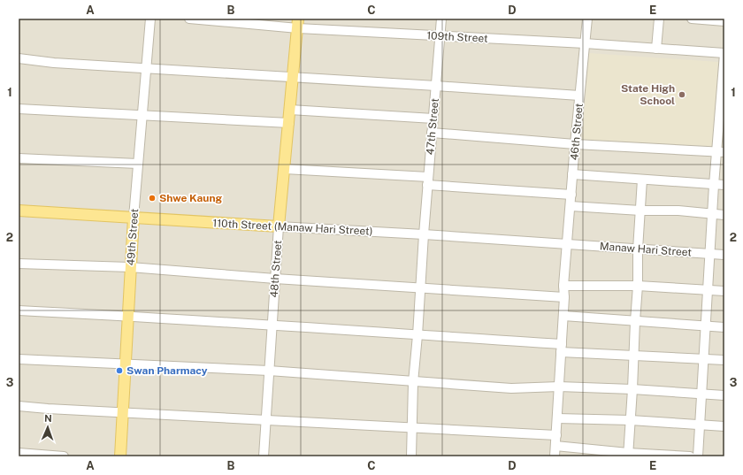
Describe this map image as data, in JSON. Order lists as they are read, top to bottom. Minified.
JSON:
{"streets":{"main road":["110th Street (Manaw Hari Street)","49th Street","48th Street"],"street":["109th Street","47th Street","46th Street","Manaw Hari Street"]},"crossings":[["109th Street","47th Street"],["109th Street","46th Street"],["109th Street","48th Street"],["47th Street","110th Street (Manaw Hari Street)"],["46th Street","110th Street (Manaw Hari Street)"],["46th Street","Manaw Hari Street"],["110th Street (Manaw Hari Street)","49th Street"],["110th Street (Manaw Hari Street)","Manaw Hari Street"],["110th Street (Manaw Hari Street)","48th Street"]],"places":["State High School","Shwe Kaung","Swan Pharmacy"],"north":"top","grid":{"columns":["A","B","C","D","E"],"rows":["1","2","3"]}}
